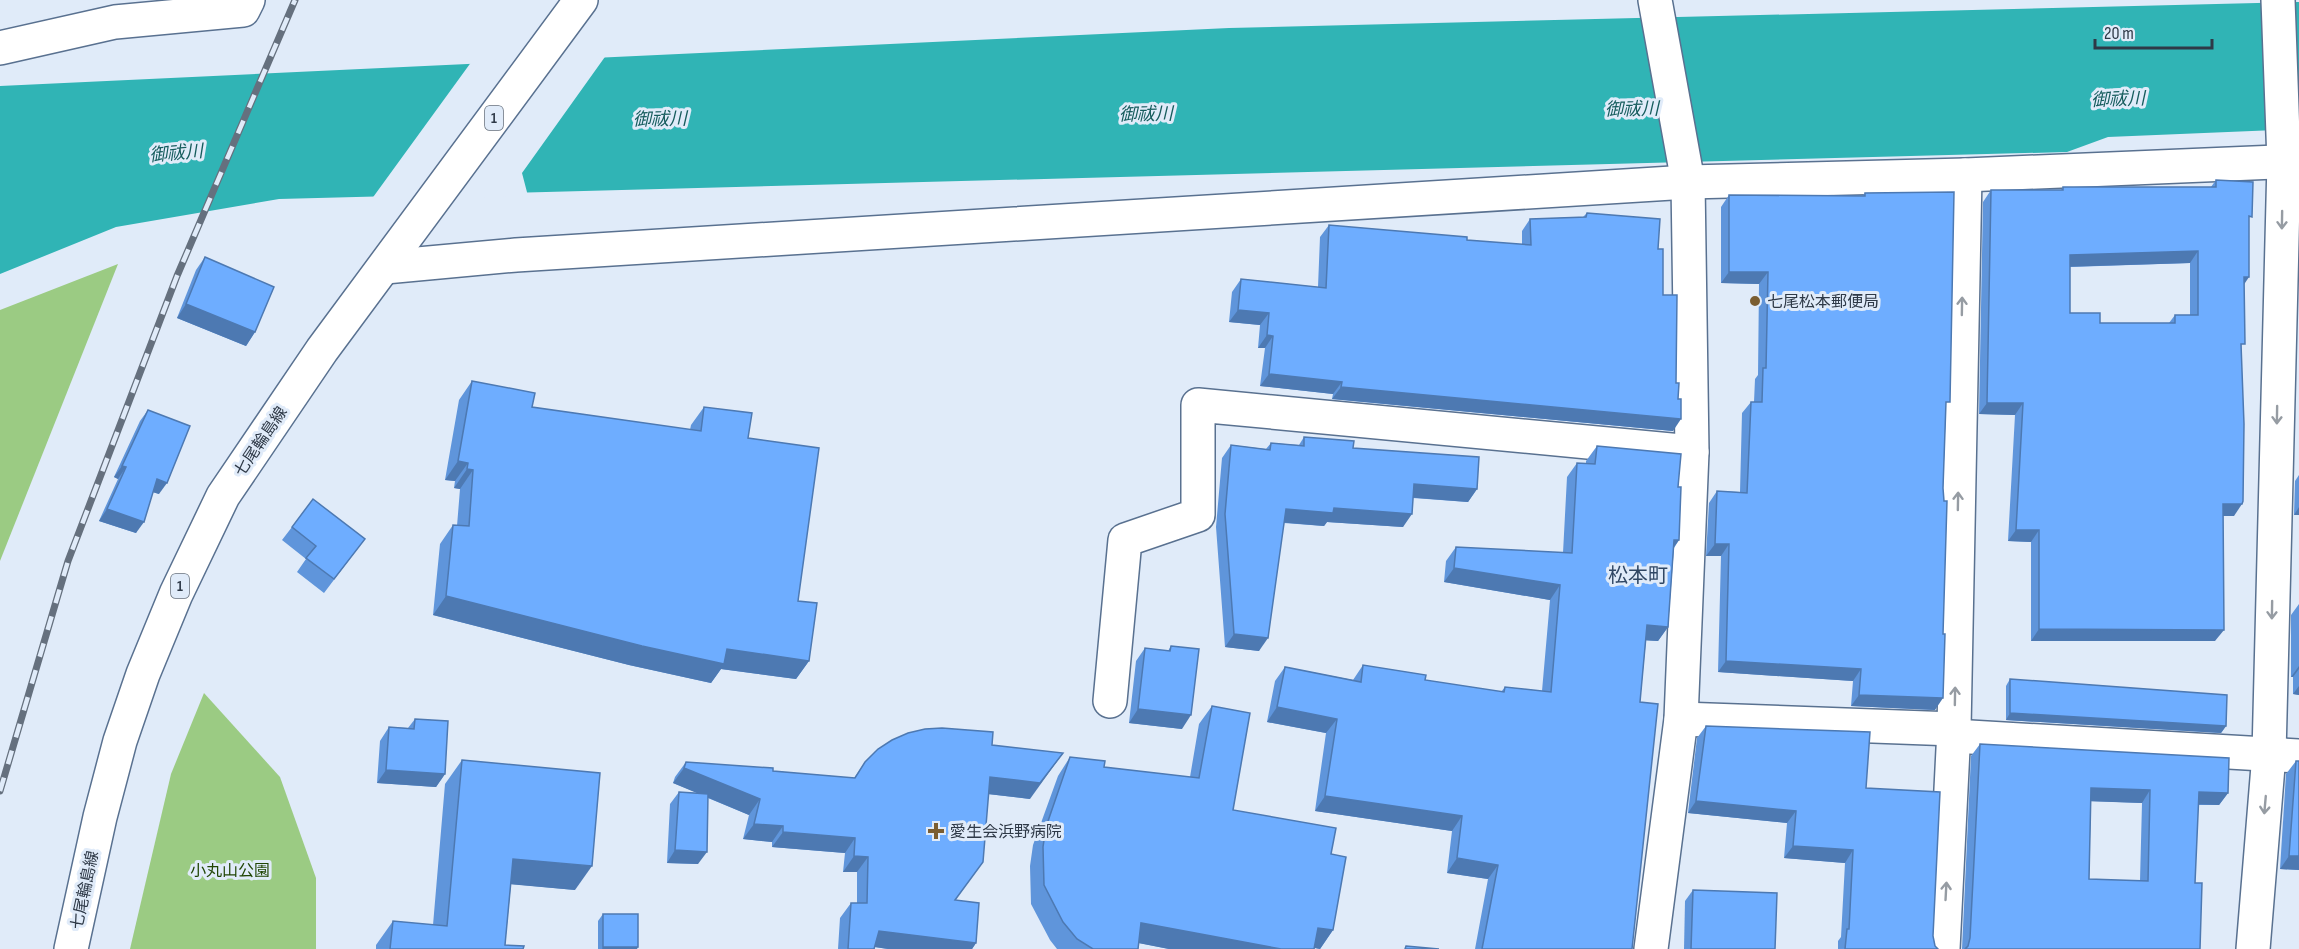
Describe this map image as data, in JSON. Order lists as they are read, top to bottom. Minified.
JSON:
{"streets":{"street":["1","七尾輪島線"]},"districts":["松本町"],"water":["御祓川"],"parks":["小丸山公園"],"places":{"other":["七尾松本郵便局"],"health":["愛生会浜野病院"]},"scale_bar":"20 m"}
